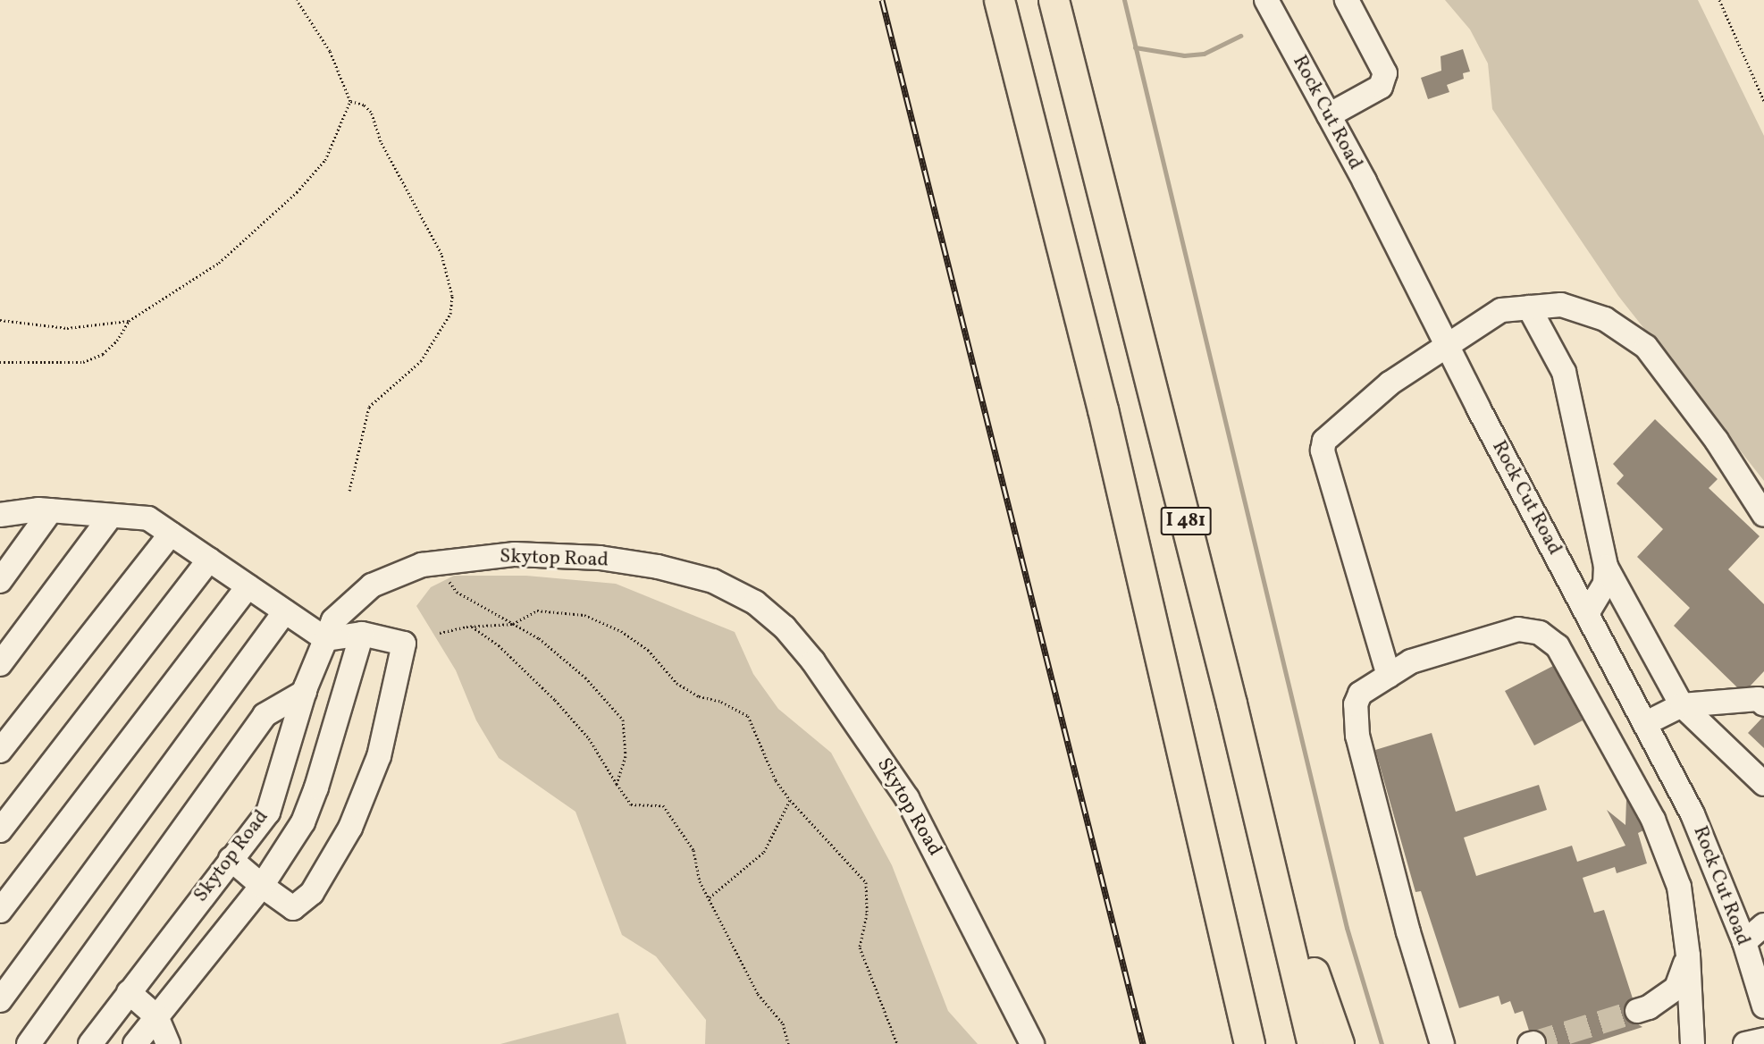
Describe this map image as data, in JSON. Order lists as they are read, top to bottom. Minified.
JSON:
{"streets":{"highway":["I 481"],"street":["Rock Cut Road","Skytop Road"]}}
